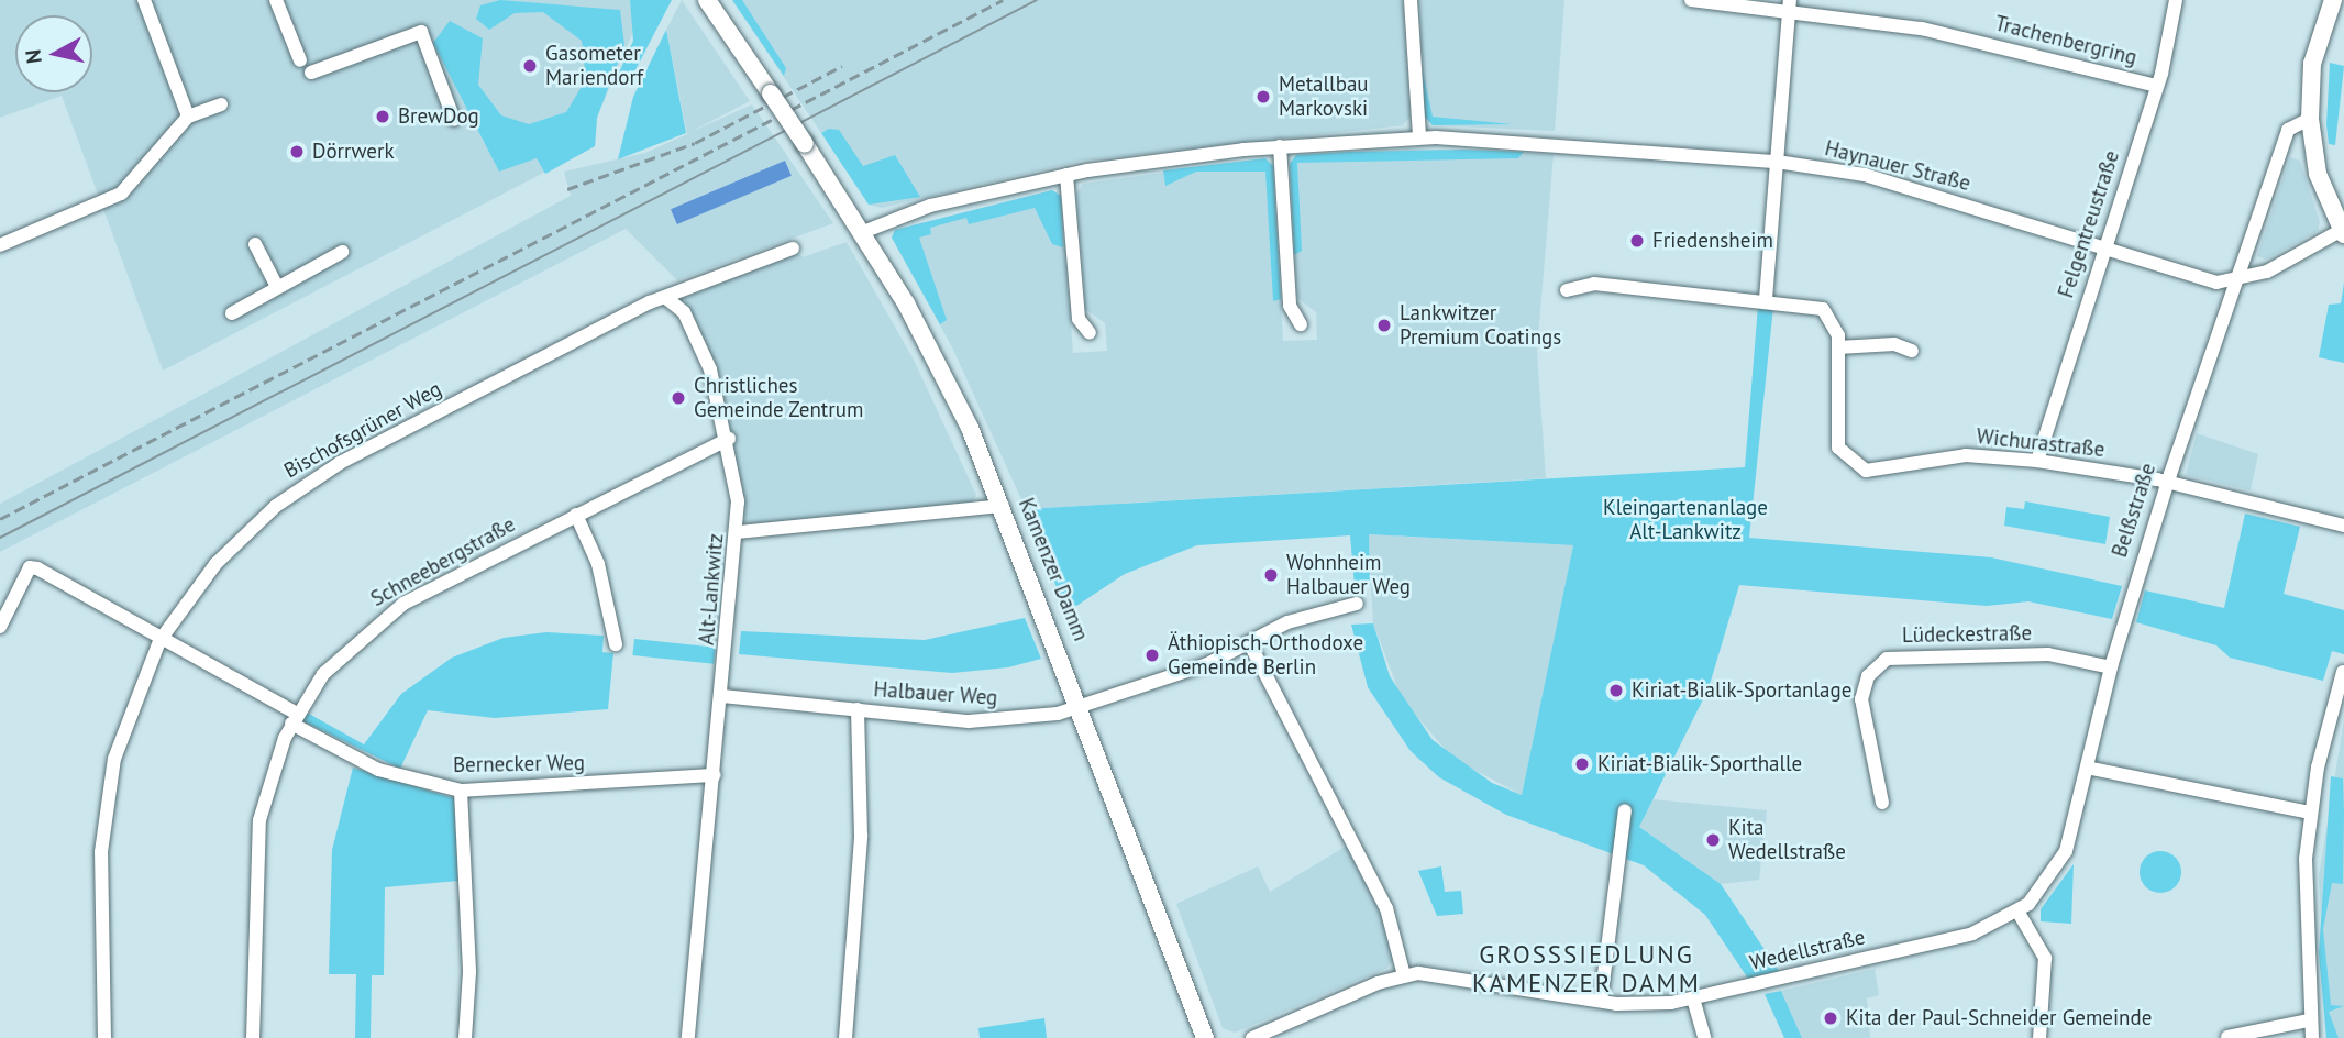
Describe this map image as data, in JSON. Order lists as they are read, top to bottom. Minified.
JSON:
{"streets":{"main road":["Kamenzer Damm"],"street":["Trachenbergring","Haynauer Straße","Felgentreustraße","Bischofsgrüner Weg","Wichurastraße","Belßstraße","Schneebergstraße","Alt-Lankwitz","Lüdeckestraße","Halbauer Weg","Bernecker Weg","Wedellstraße"]},"crossings":[["Trachenbergring","Felgentreustraße"],["Haynauer Straße","Felgentreustraße"],["Haynauer Straße","Belßstraße"],["Haynauer Straße","Kamenzer Damm"],["Felgentreustraße","Wichurastraße"],["Bischofsgrüner Weg","Alt-Lankwitz"],["Bischofsgrüner Weg","Bernecker Weg"],["Wichurastraße","Belßstraße"],["Belßstraße","Lüdeckestraße"],["Belßstraße","Wedellstraße"],["Schneebergstraße","Alt-Lankwitz"],["Schneebergstraße","Bernecker Weg"],["Kamenzer Damm","Halbauer Weg"],["Alt-Lankwitz","Halbauer Weg"],["Alt-Lankwitz","Bernecker Weg"]],"districts":["GROSSSIEDLUNG KAMENZER DAMM"],"parks":["Kleingartenanlage Alt-Lankwitz"],"places":["Gasometer Mariendorf","Metallbau Markovski","BrewDog","Dörrwerk","Friedensheim","Lankwitzer Premium Coatings","Christliches Gemeinde Zentrum","Wohnheim Halbauer Weg","Äthiopisch-Orthodoxe Gemeinde Berlin","Kiriat-Bialik-Sportanlage","Kiriat-Bialik-Sporthalle","Kita Wedellstraße","Kita der Paul-Schneider Gemeinde"],"north":"left"}
